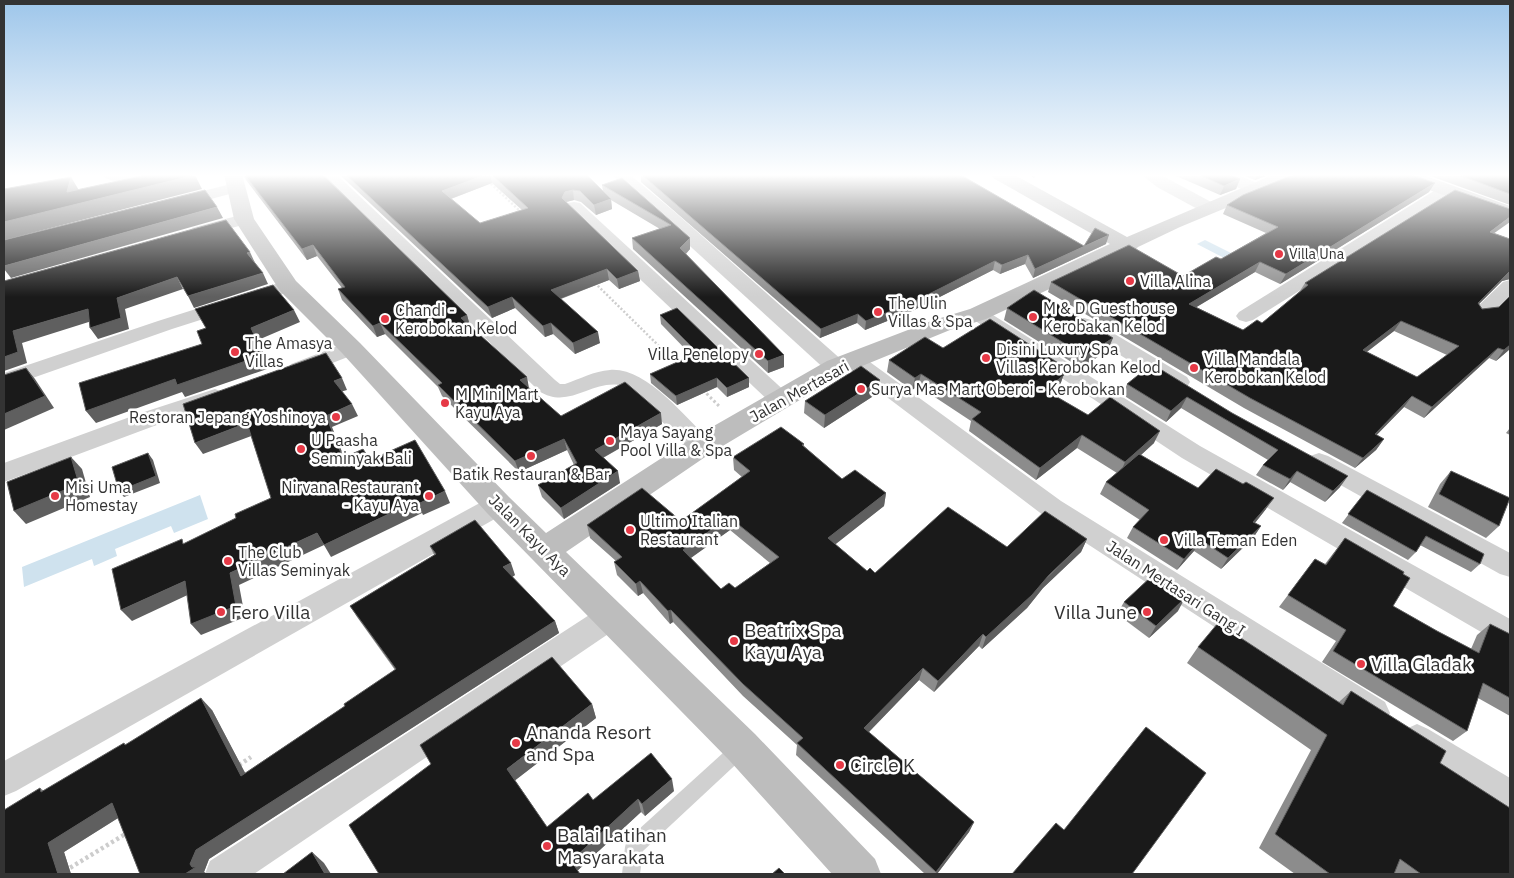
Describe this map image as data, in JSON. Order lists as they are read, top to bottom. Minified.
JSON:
{"streets":{"street":["Jalan Mertasari","Jalan Kayu Aya","Jalan Mertasari Gang I"]},"crossings":[["Jalan Mertasari","Jalan Kayu Aya"],["Jalan Mertasari","Jalan Mertasari Gang I"]],"places":["Villa Una","Villa Alina","The Ulin Villas & Spa","M & D Guesthouse Kerobakan Kelod","Chandi - Kerobokan Kelod","The Amasya Villas","Villa Penelopy","Disini Luxury Spa Villas Kerobokan Kelod","Villa Mandala Kerobokan Kelod","Surya Mas Mart Oberoi - Kerobokan","M Mini Mart Kayu Aya","Restoran Jepang Yoshinoya","Maya Sayang Pool Villa & Spa","U Paasha Seminyak Bali","Batik Restauran & Bar","Misi Uma Homestay","Nirvana Restaurant - Kayu Aya","Ultimo Italian Restaurant","Villa Teman Eden","The Club Villas Seminyak","Fero Villa","Villa June","Beatrix Spa Kayu Aya","Villa Gladak","Ananda Resort and Spa","Circle K","Balai Latihan Masyarakata"]}
